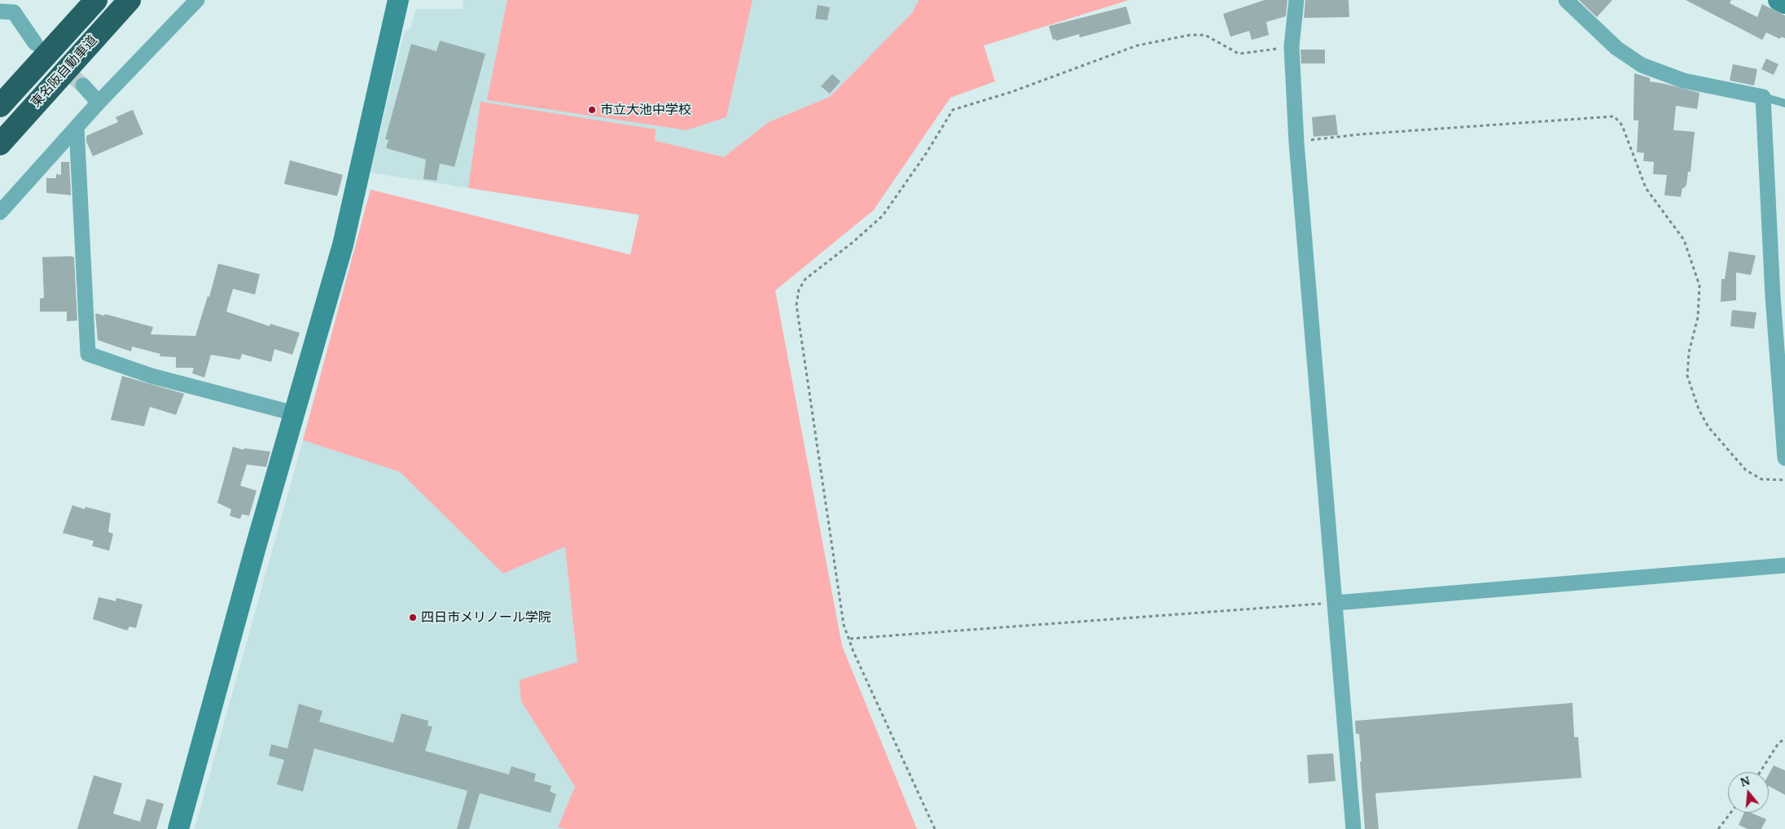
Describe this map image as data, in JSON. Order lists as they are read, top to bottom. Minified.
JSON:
{"streets":{"highway":["東名阪自動車道"]},"places":["市立大池中学校","四日市メリノール学院"],"north":"top"}
